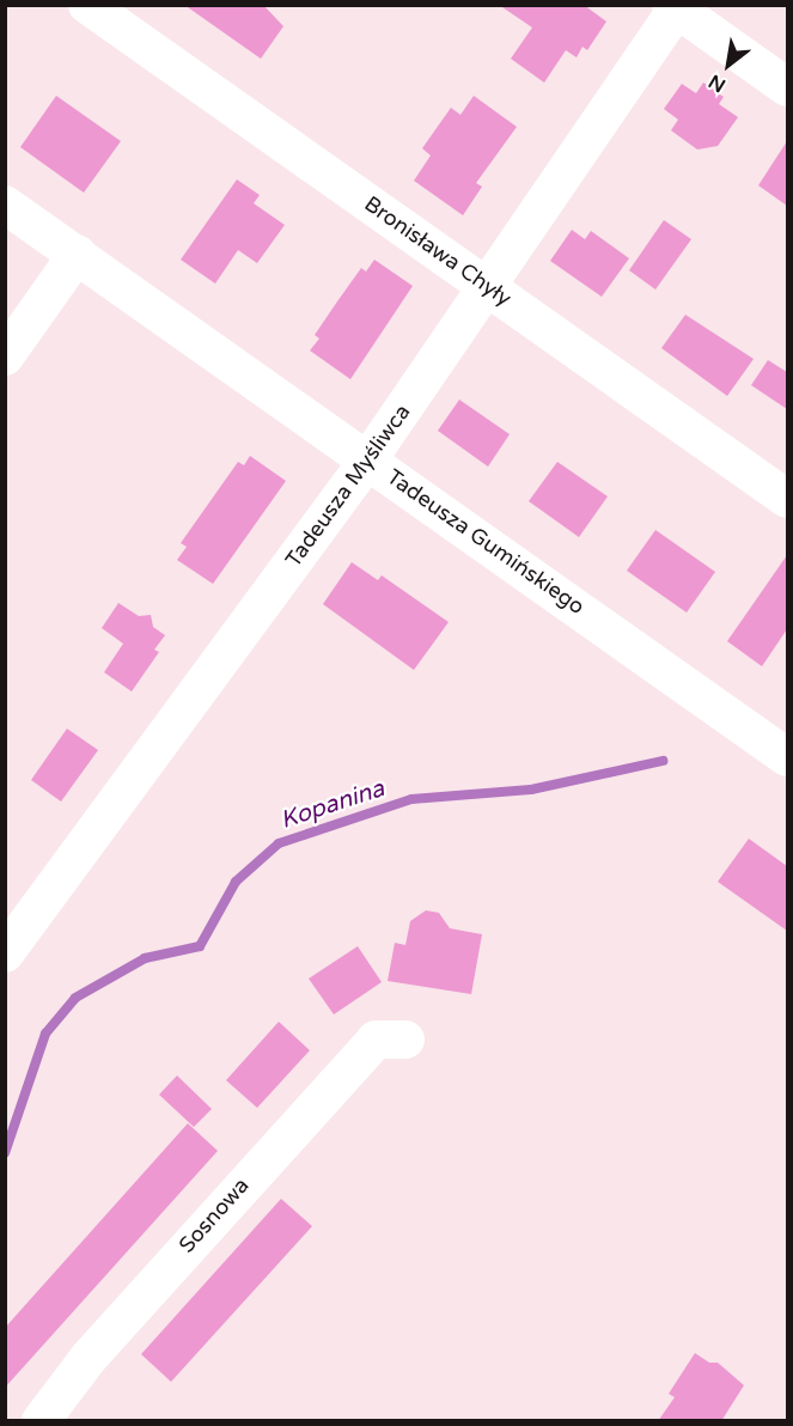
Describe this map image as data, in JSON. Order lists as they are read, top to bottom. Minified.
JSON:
{"streets":{"street":["Bronisława Chyły","Tadeusza Myśliwca","Tadeusza Gumińskiego","Sosnowa"]},"crossings":[["Bronisława Chyły","Tadeusza Myśliwca"],["Tadeusza Myśliwca","Tadeusza Gumińskiego"]],"water":["Kopanina"],"north":"bottom left"}
